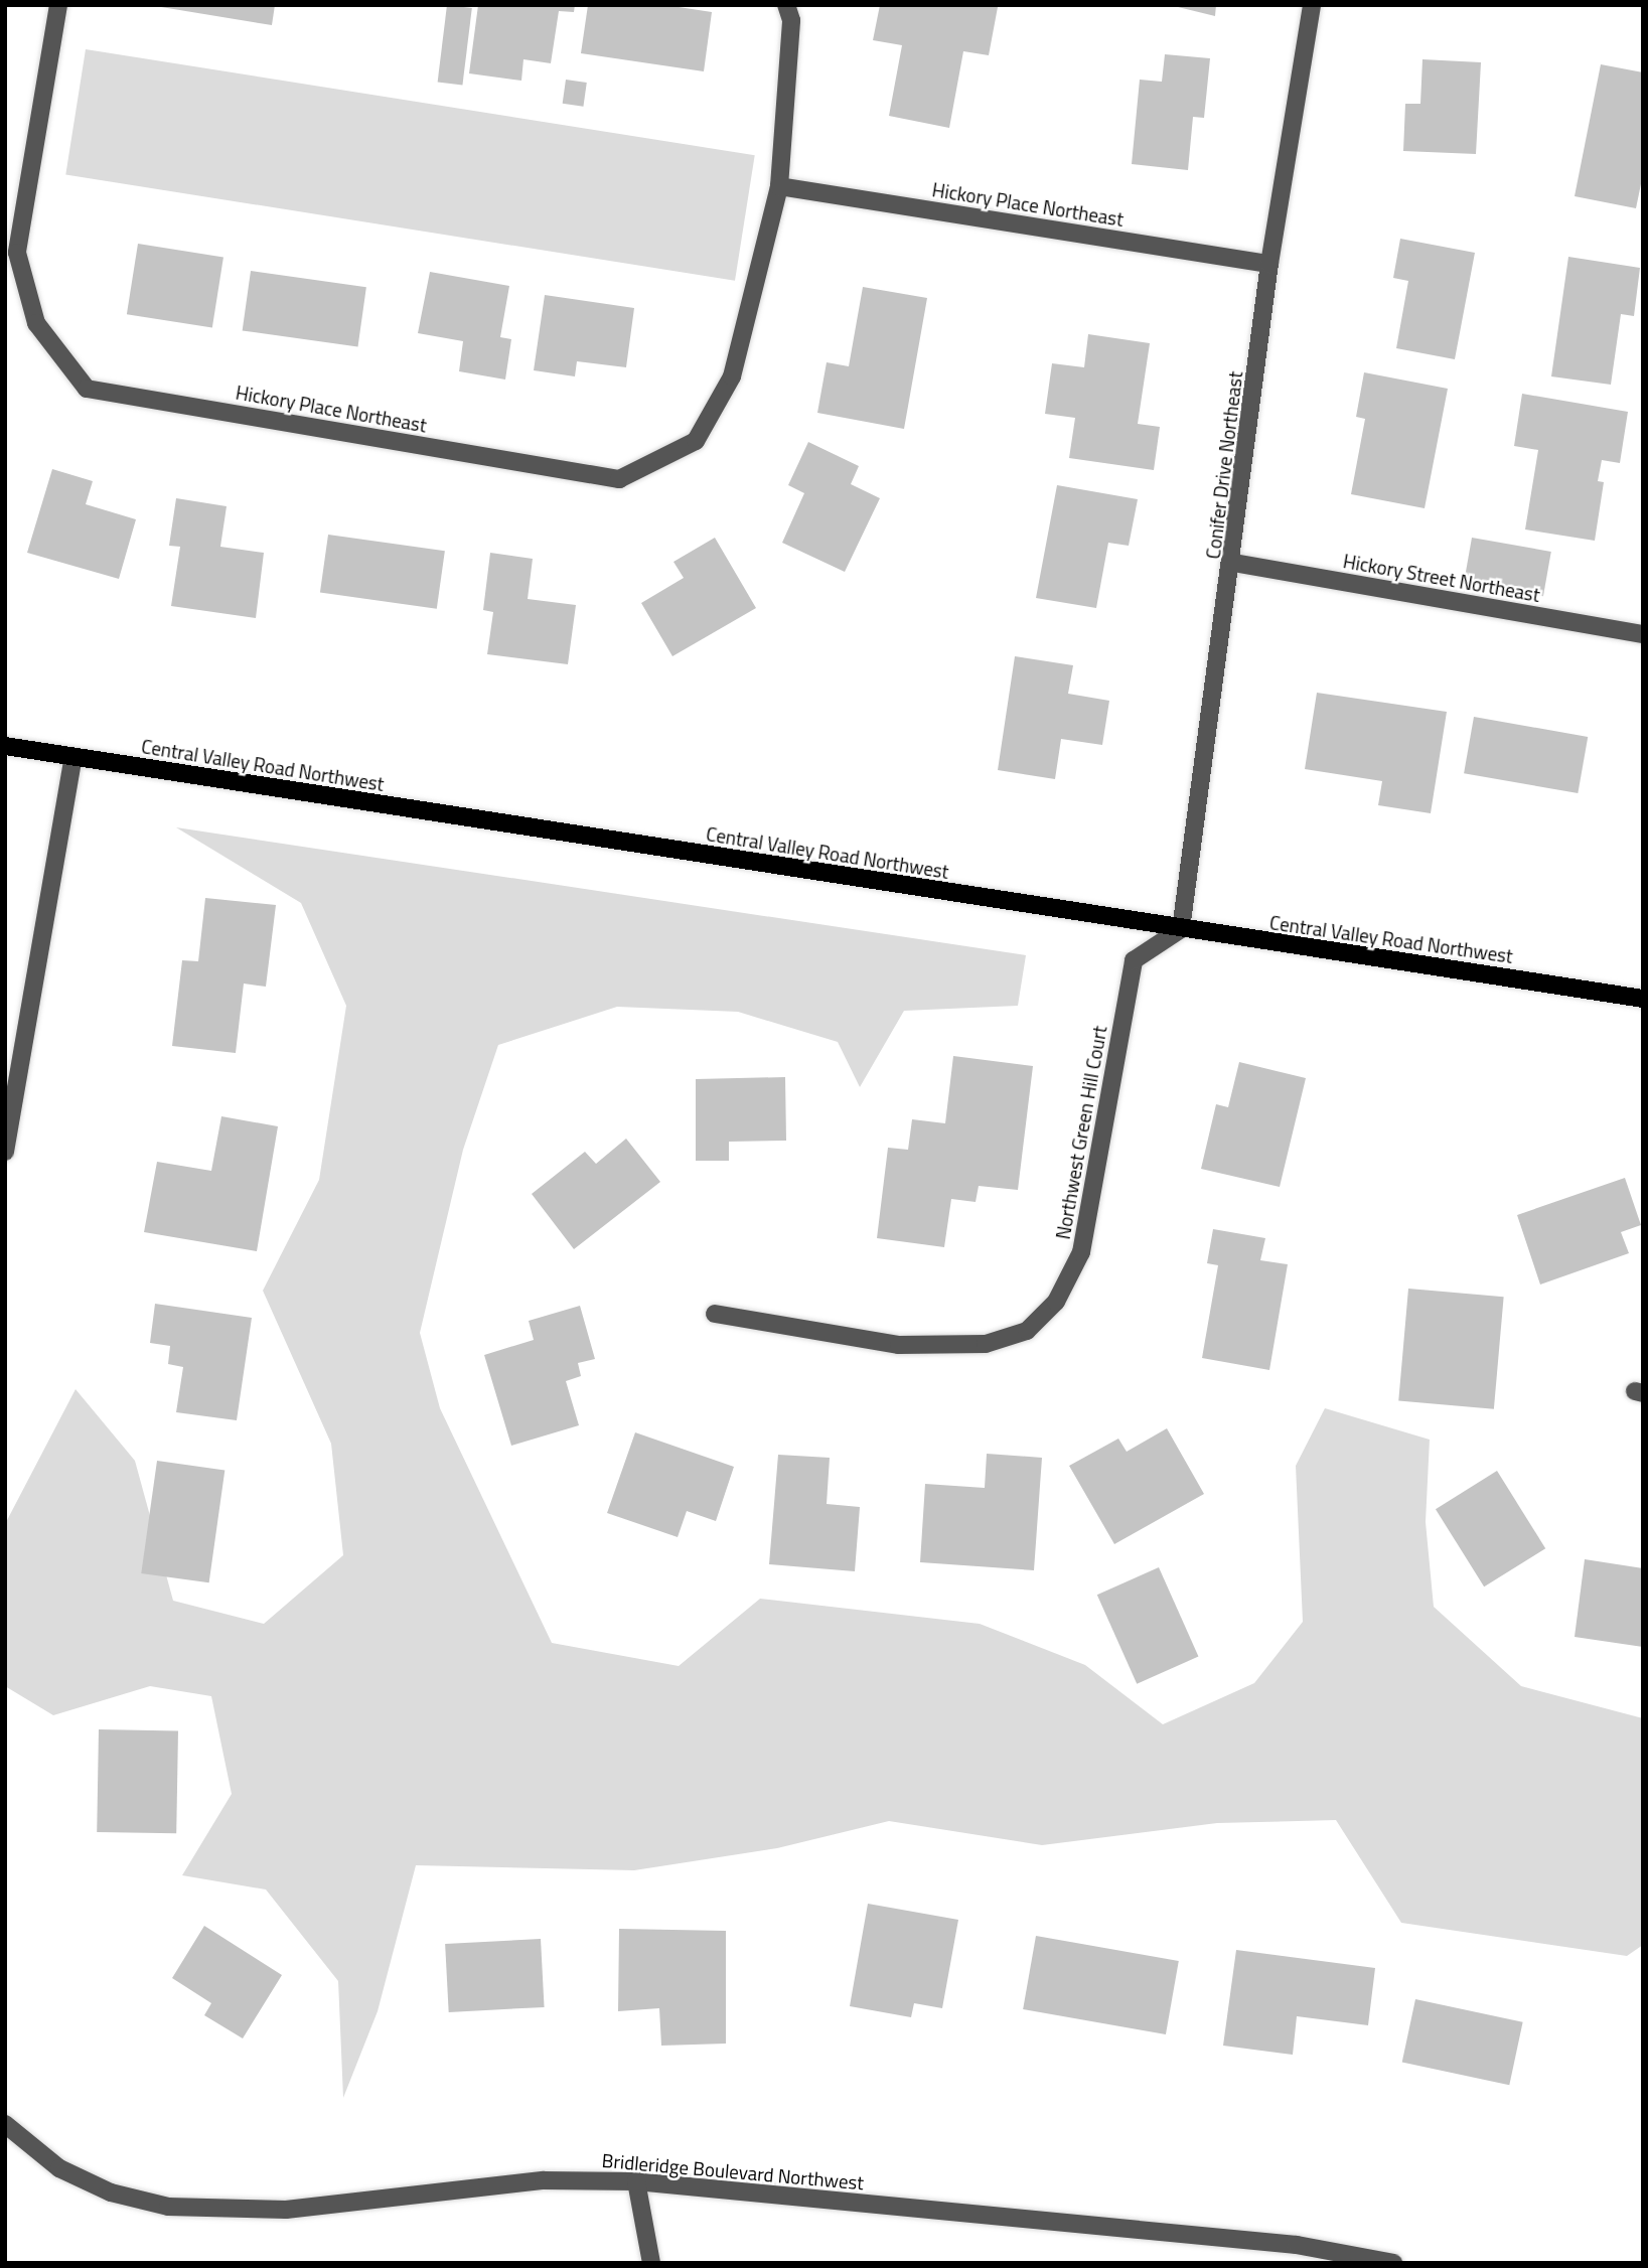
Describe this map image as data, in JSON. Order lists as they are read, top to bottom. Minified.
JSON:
{"streets":{"main road":["Central Valley Road Northwest"],"street":["Hickory Place Northeast","Conifer Drive Northeast","Hickory Street Northeast","Northwest Green Hill Court","Bridleridge Boulevard Northwest"]},"crossings":[["Hickory Place Northeast","Conifer Drive Northeast"],["Conifer Drive Northeast","Hickory Street Northeast"],["Conifer Drive Northeast","Central Valley Road Northwest"],["Conifer Drive Northeast","Northwest Green Hill Court"],["Central Valley Road Northwest","Northwest Green Hill Court"]]}
